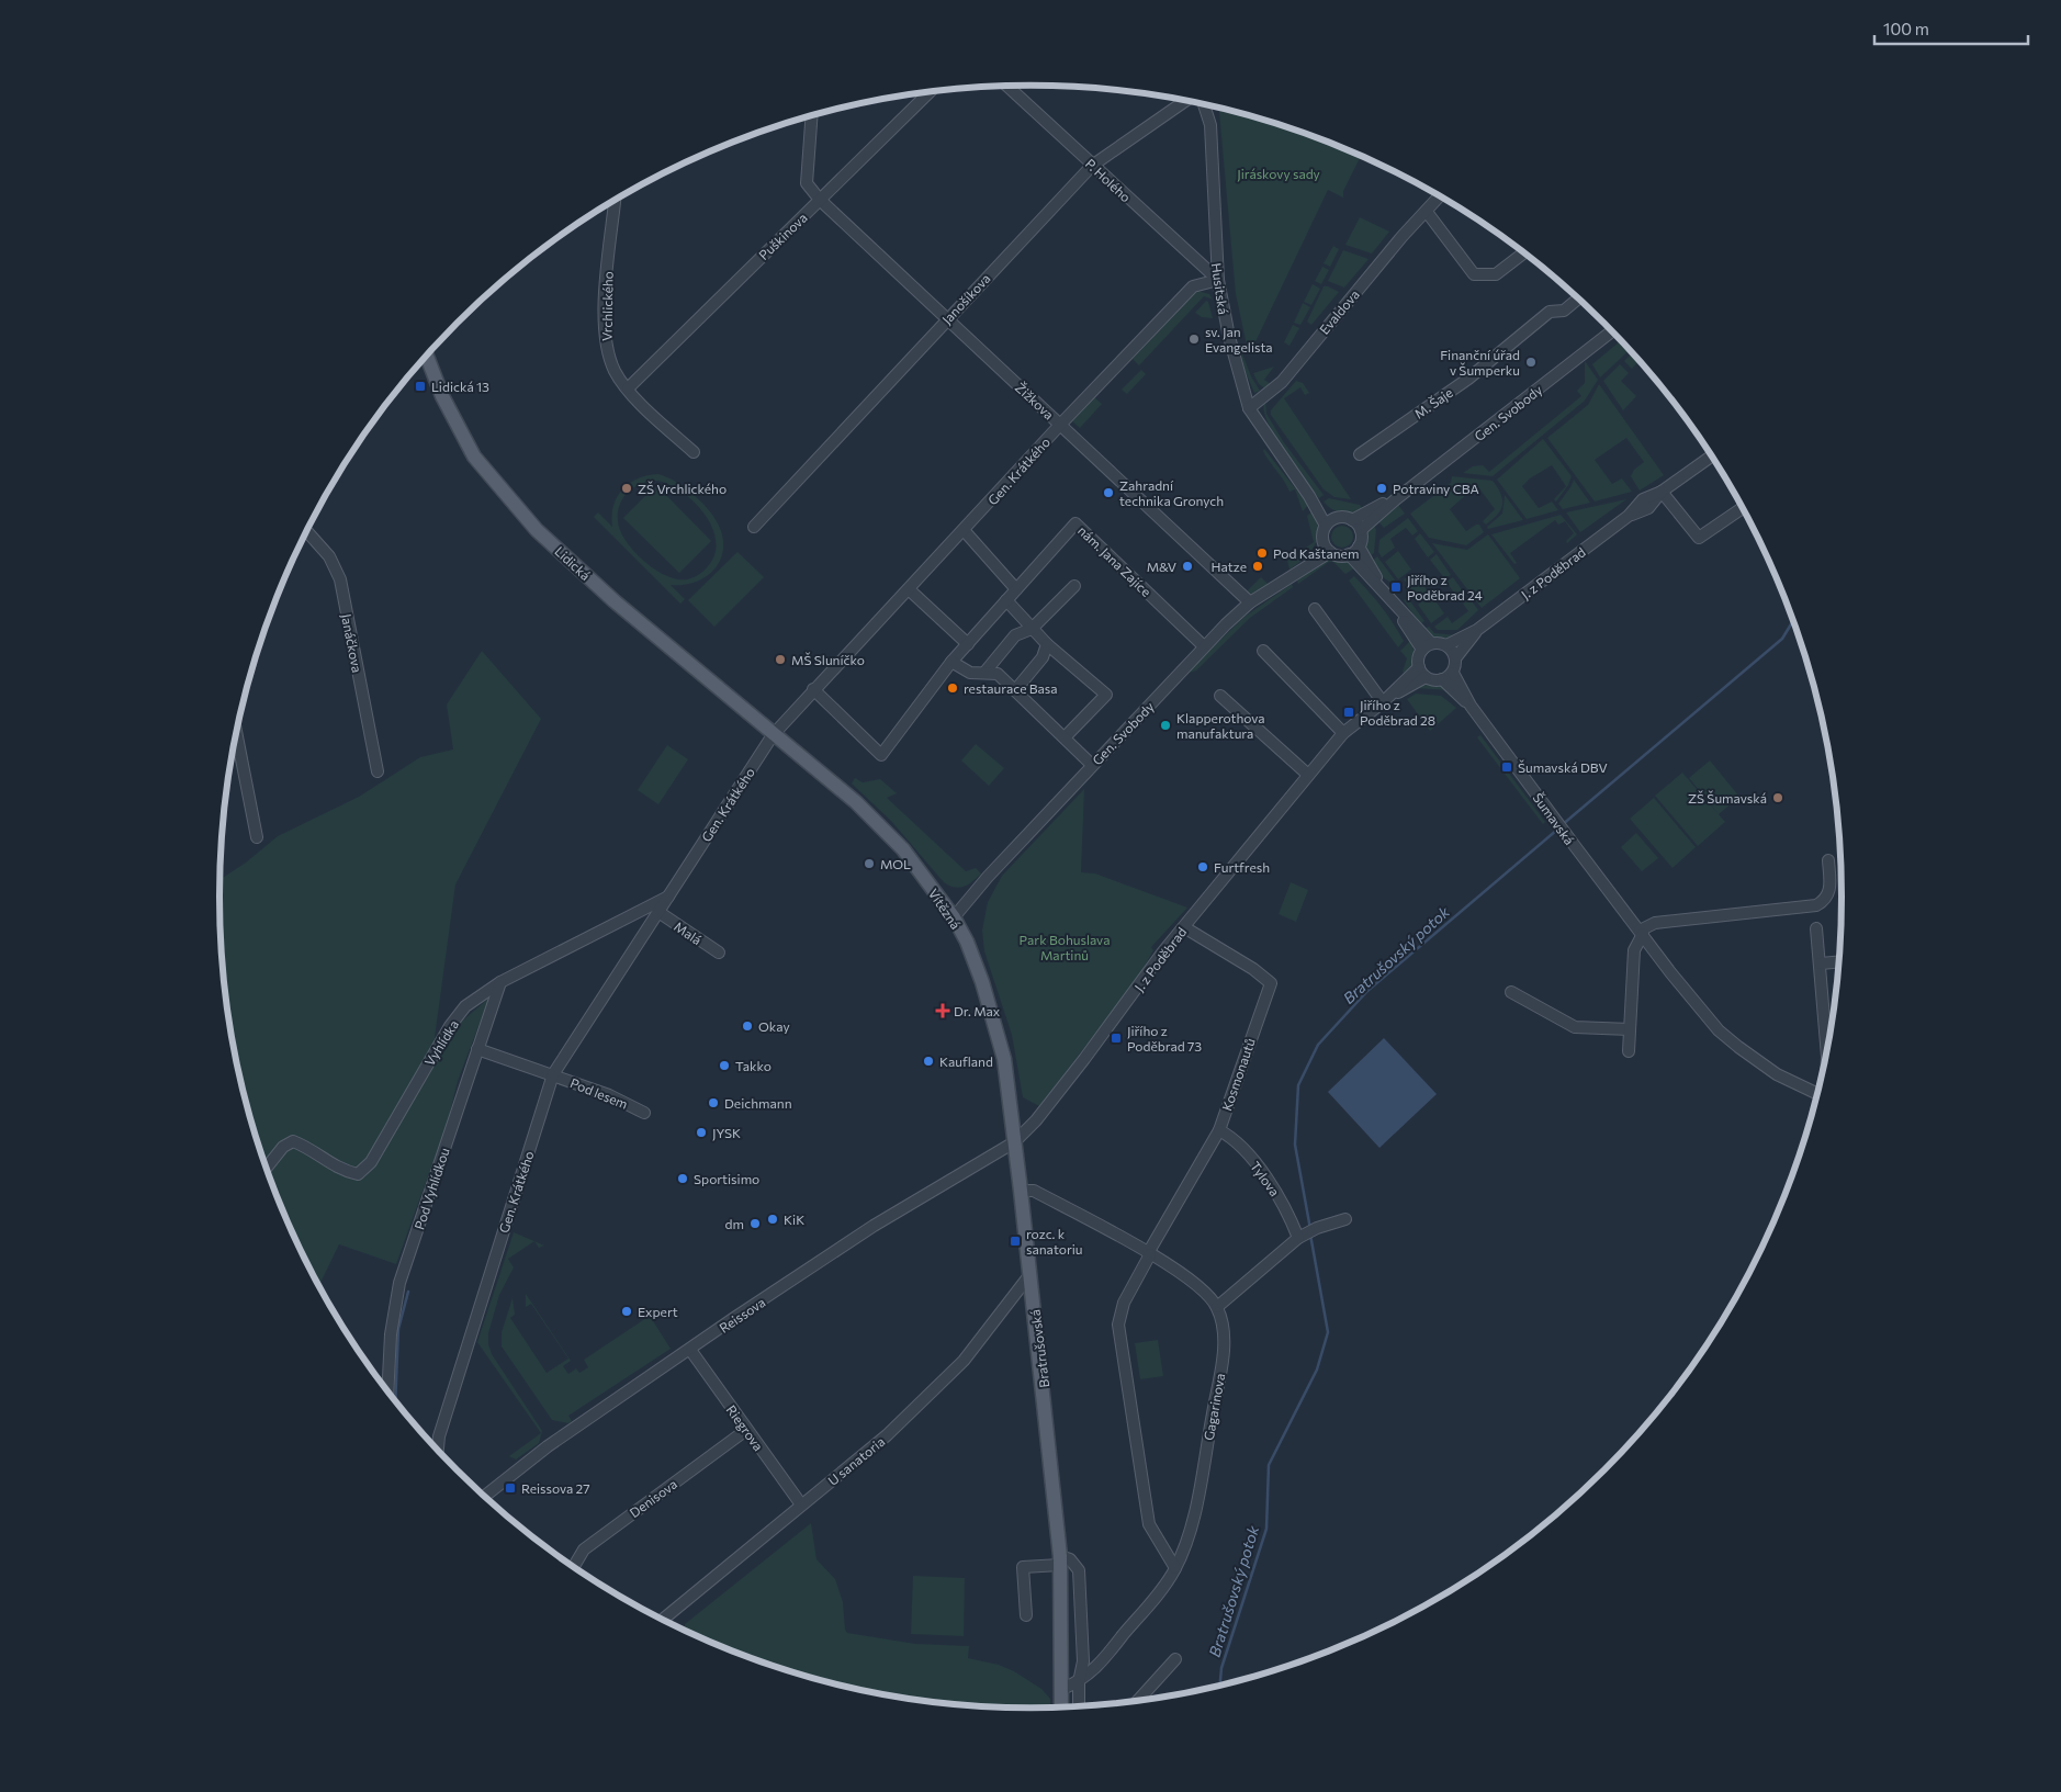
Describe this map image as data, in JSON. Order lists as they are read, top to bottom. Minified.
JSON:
{"streets":{"main road":["Lidická","Vítězná","Bratrušovská"],"street":["P. Holého","Puškinova","Husitská","Janošíkova","Vrchlického","Evaldova","Žižkova","M. Šaje","Gen. Svobody","Gen. Krátkého","nám. Jana Zajíce","J. z Poděbrad","Janáčkova","Šumavská","Malá","Vyhlídka","Kosmonautů","Pod lesem","Tylova","Pod Vyhlídkou","Reissova","Gagarinova","Riegrova","U sanatoria","Denisova"]},"crossings":[["P. Holého","Husitská"],["P. Holého","Janošíkova"],["P. Holého","Gen. Krátkého"],["Puškinova","Vrchlického"],["Puškinova","Žižkova"],["Husitská","Evaldova"],["Husitská","Gen. Svobody"],["Husitská","Gen. Krátkého"],["Janošíkova","Žižkova"],["Žižkova","Gen. Svobody"],["Žižkova","Gen. Krátkého"],["Gen. Svobody","nám. Jana Zajíce"],["Gen. Svobody","Vítězná"],["Gen. Krátkého","nám. Jana Zajíce"],["Gen. Krátkého","Lidická"],["Gen. Krátkého","Vítězná"],["Gen. Krátkého","Malá"],["Gen. Krátkého","Vyhlídka"],["Gen. Krátkého","Pod lesem"],["Lidická","Vítězná"],["J. z Poděbrad","Šumavská"],["J. z Poděbrad","Vítězná"],["J. z Poděbrad","Kosmonautů"],["J. z Poděbrad","Reissova"],["J. z Poděbrad","Bratrušovská"],["Vítězná","Reissova"],["Vítězná","Bratrušovská"],["Vyhlídka","Pod Vyhlídkou"],["Kosmonautů","Tylova"],["Kosmonautů","Gagarinova"],["Pod lesem","Pod Vyhlídkou"],["Reissova","Bratrušovská"],["Reissova","Riegrova"],["Bratrušovská","Gagarinova"],["Bratrušovská","U sanatoria"],["Riegrova","U sanatoria"],["Riegrova","Denisova"]],"water":["Bratrušovský potok"],"parks":["Jiráskovy sady","Park Bohuslava Martinů"],"places":{"other":["sv. Jan Evangelista","Finanční úřad v Šumperku","ZŠ Vrchlického","Potraviny CBA","Zahradní technika Gronych","Pod Kaštanem","M&V","Hatze","MŠ Sluníčko","restaurace Basa","Klapperothova manufaktura","ZŠ Šumavská","MOL","Furtfresh","Okay","Kaufland","Takko","Deichmann","JYSK","Sportisimo","KiK","dm","Expert"],"transit":["Lidická 13","Jiřího z Poděbrad 24","Jiřího z Poděbrad 28","Šumavská DBV","Jiřího z Poděbrad 73","rozc. k sanatoriu","Reissova 27"],"health":["Dr. Max"]},"scale_bar":"100 m"}
